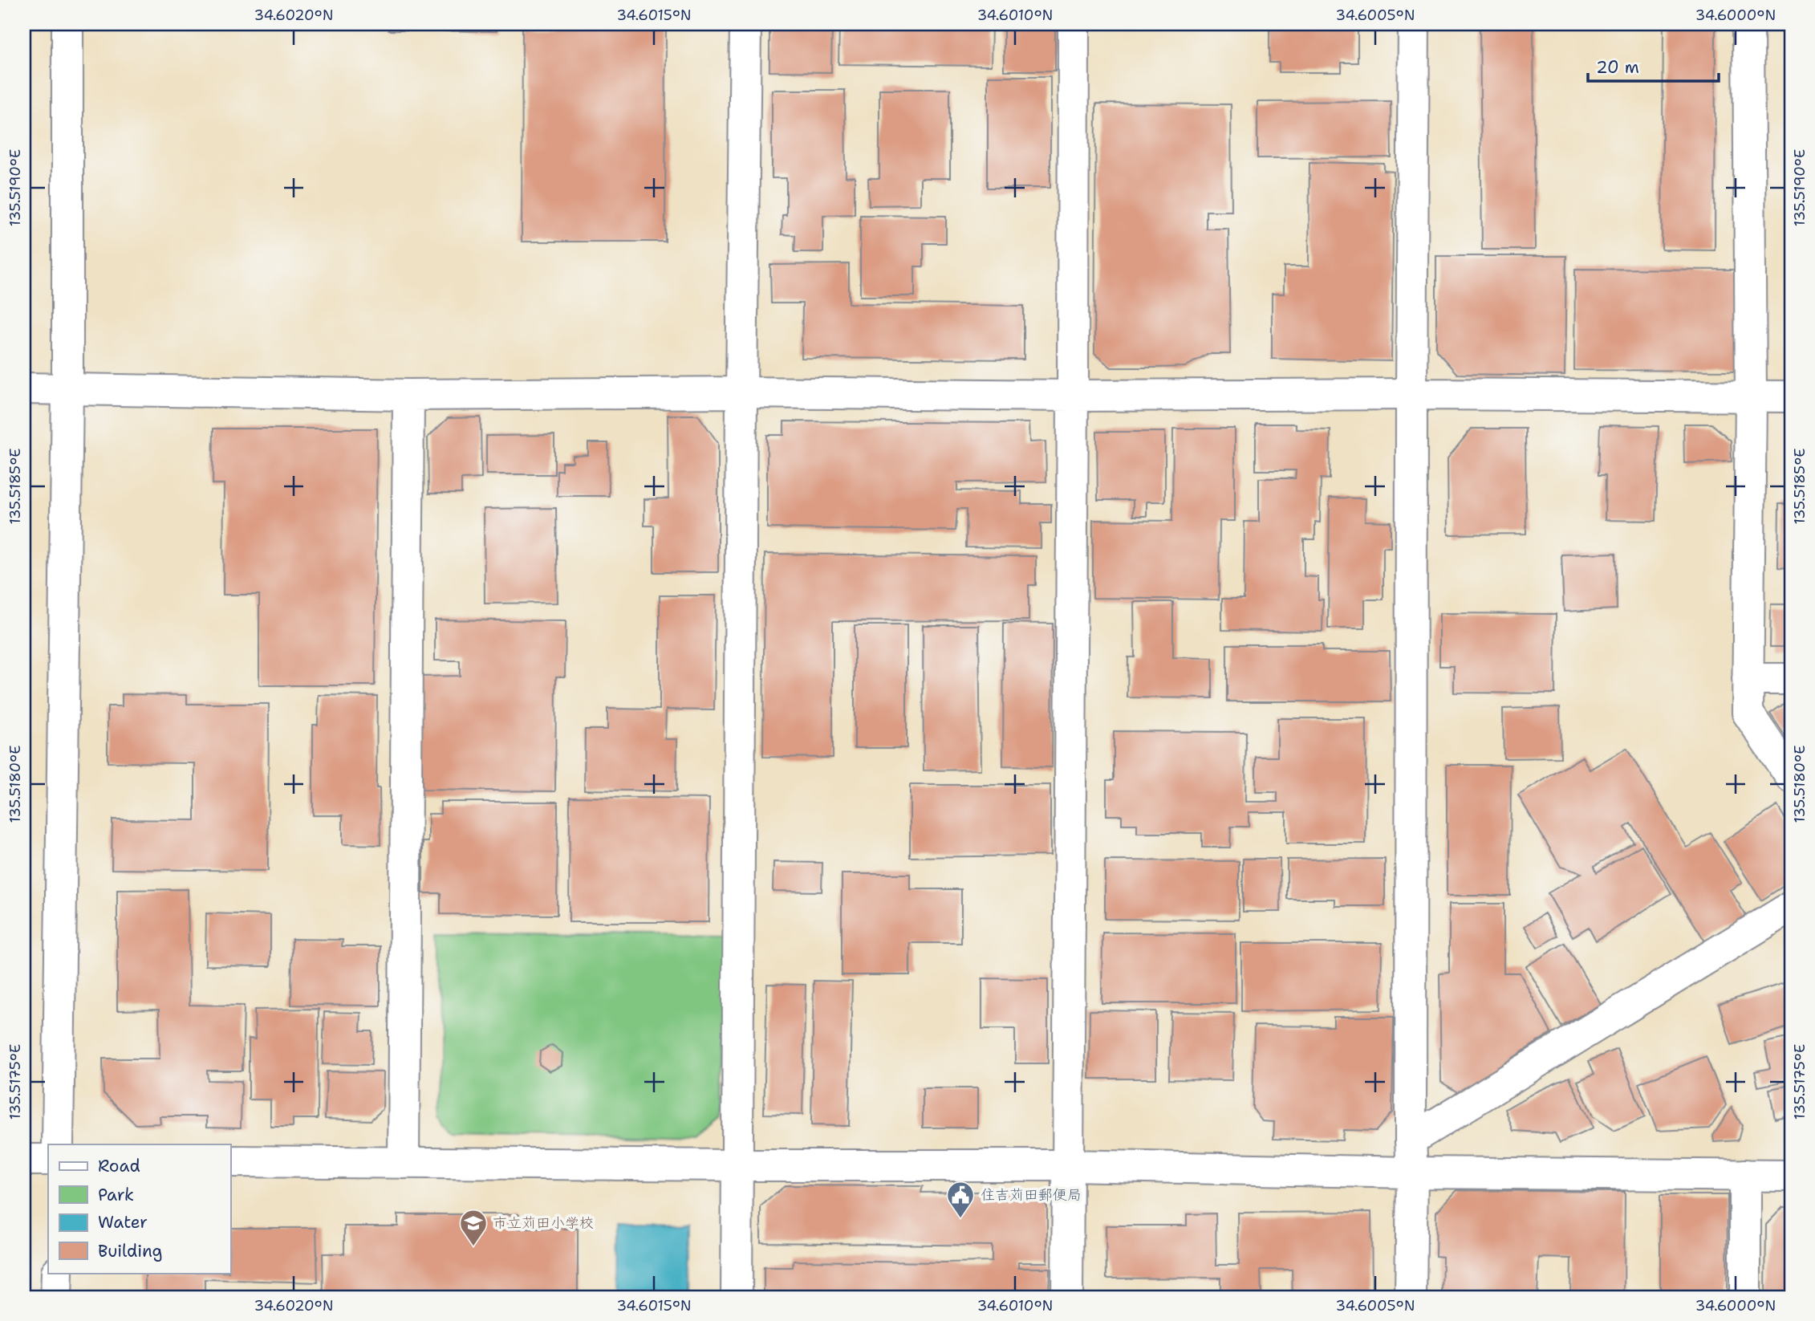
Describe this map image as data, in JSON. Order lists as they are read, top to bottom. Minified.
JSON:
{"places":{"public building":["住吉苅田郵便局"],"school or university":["市立苅田小学校"]},"legend":["Road","Park","Water","Building"],"scale_bar":"20 m","coordinates":["34.6020°N","34.6015°N","34.6010°N","34.6005°N","34.6000°N","135.5190°E","135.5185°E","135.5180°E","135.5175°E"]}
